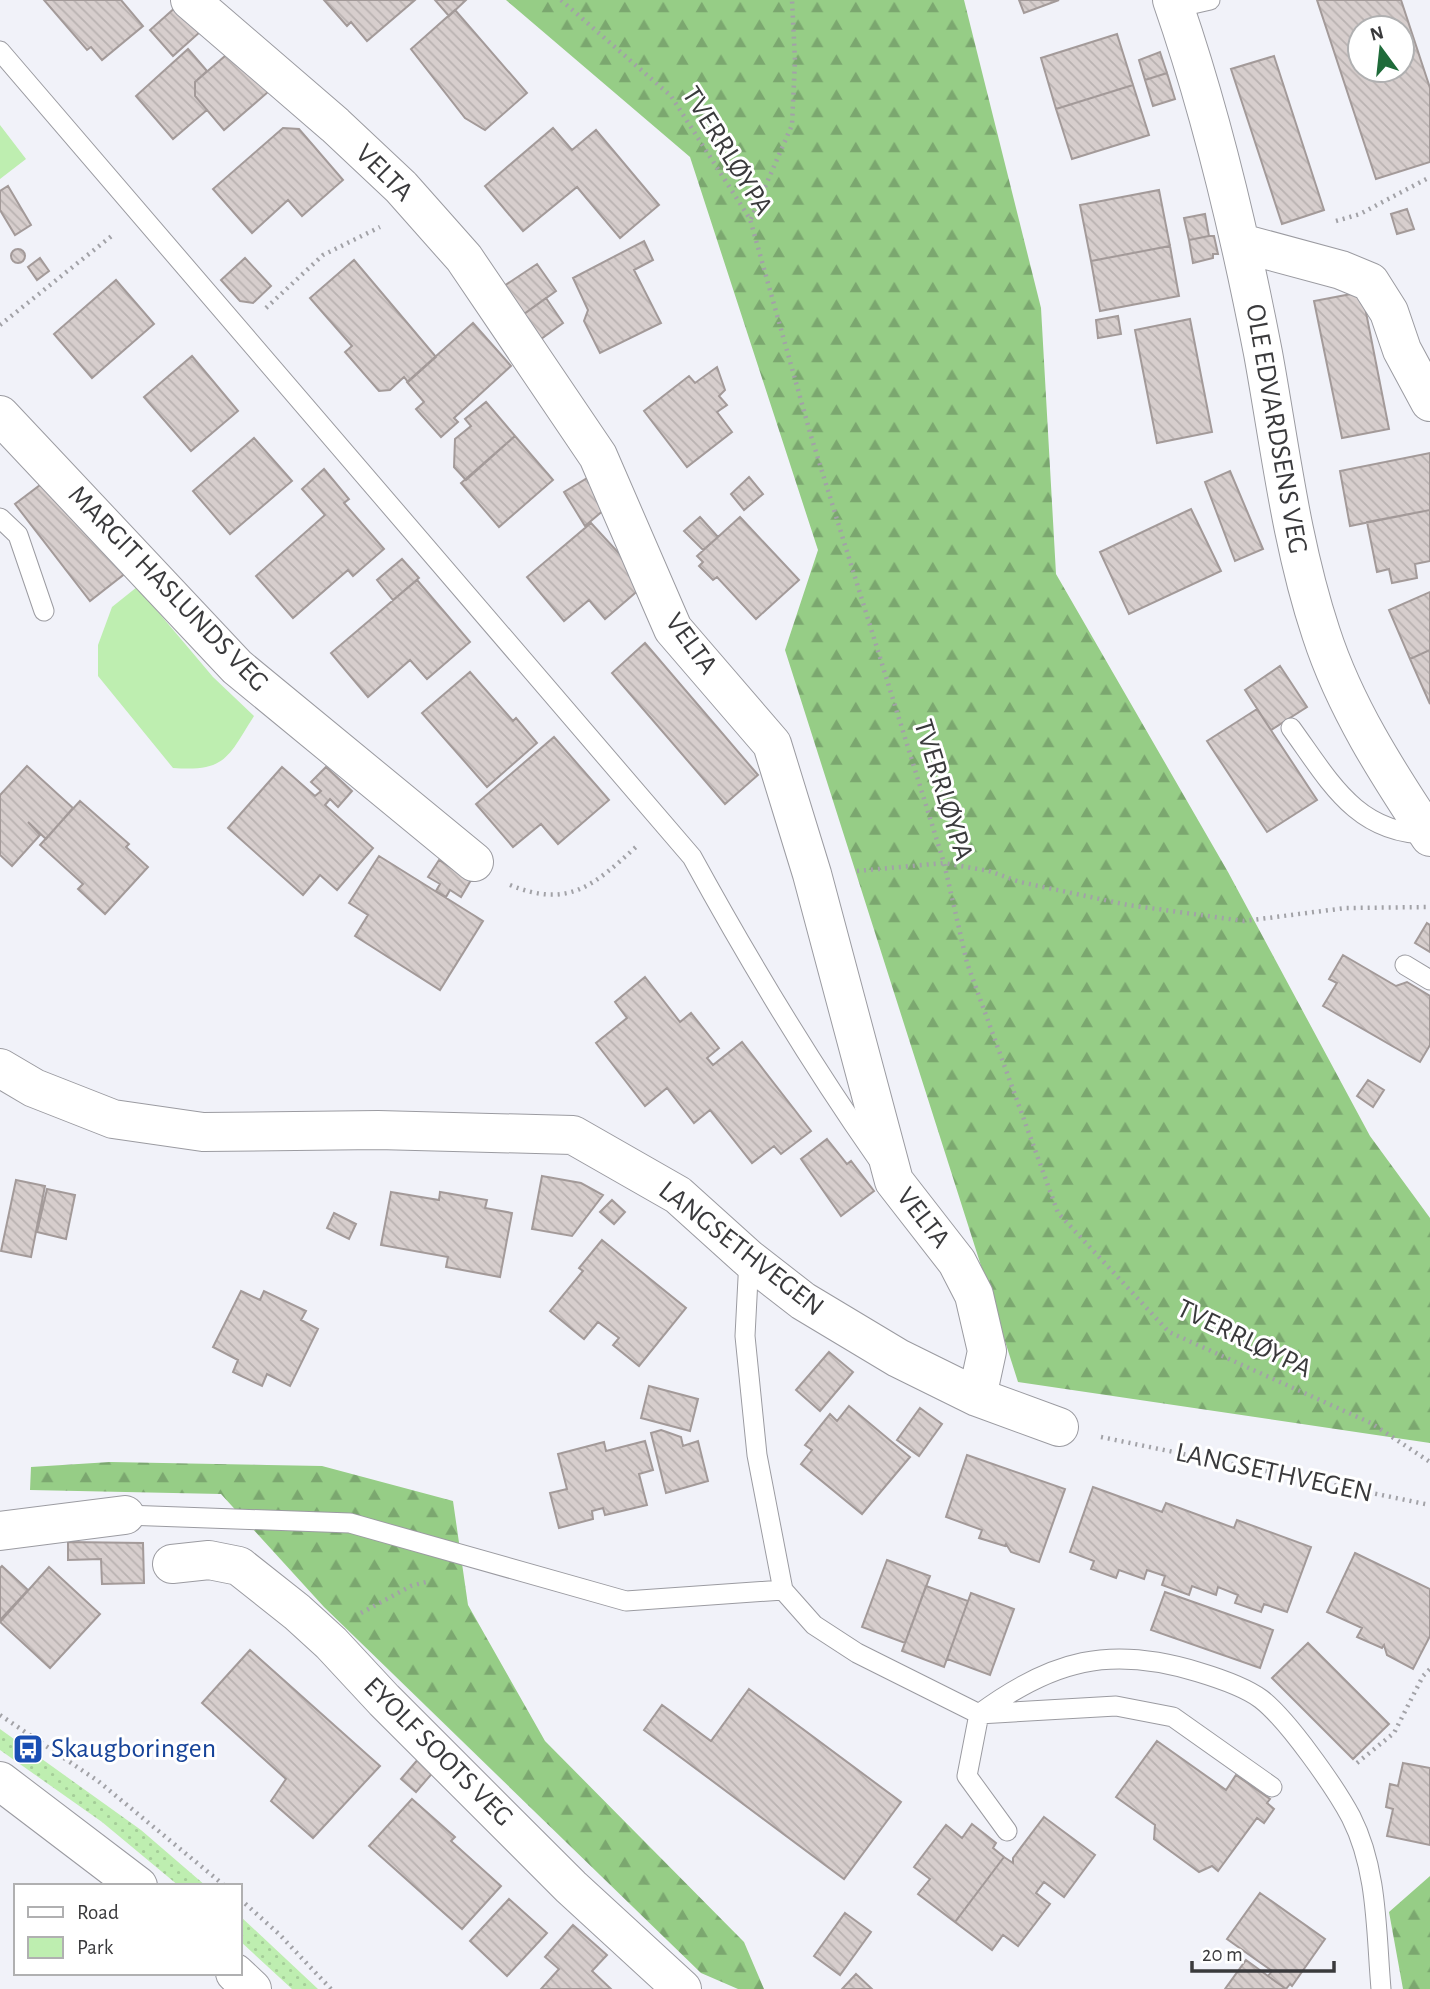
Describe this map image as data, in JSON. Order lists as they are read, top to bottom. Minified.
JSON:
{"streets":{"street":["VELTA","OLE EDVARDSENS VEG","MARGIT HASLUNDS VEG","LANGSETHVEGEN","EYOLF SOOTS VEG"],"path":["TVERRLØYPA"]},"crossings":[["VELTA","LANGSETHVEGEN"]],"places":{"bus stop":["Skaugboringen"]},"legend":["Road","Park"],"scale_bar":"20 m","north":"top"}
